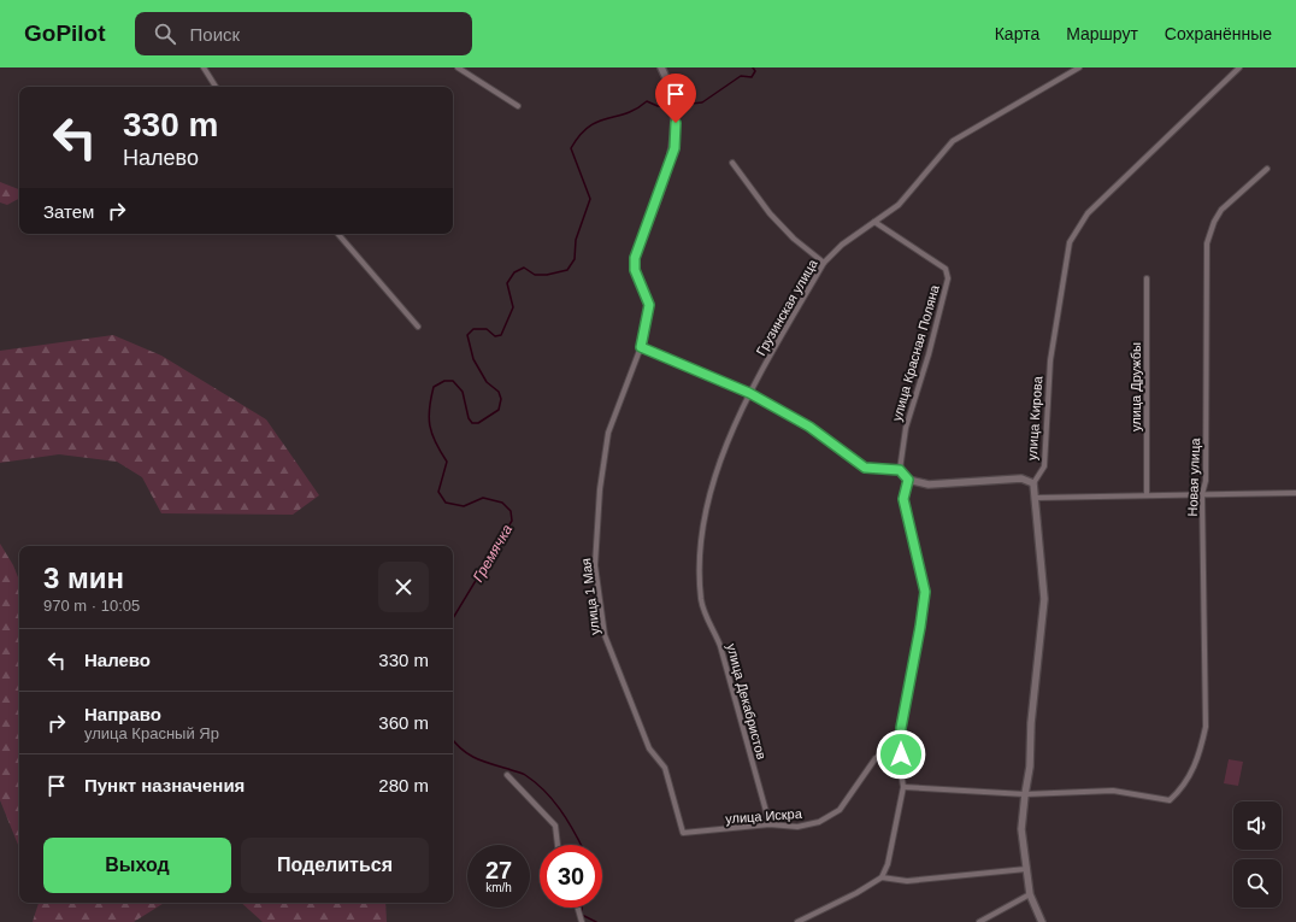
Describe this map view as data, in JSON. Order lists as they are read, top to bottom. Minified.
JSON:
{"streets":{"street":["Грузинская улица","улица Красная Поляна","улица Дружбы","улица Кирова","Новая улица","улица 1 Мая","улица Декабристов","улица Искра"]},"crossings":[["Грузинская улица","улица Красная Поляна"],["Грузинская улица","улица Декабристов"],["улица 1 Мая","улица Искра"],["улица Декабристов","улица Искра"]],"water":["Гремячка"],"page":{"header":"GoPilot","search":"Поиск","nav":["Карта","Маршрут","Сохранённые"],"turn":["330 m","Налево"],"then":"Затем","heading":["3 мин","970 m · 10:05"],"list":[{"name":"Налево","value":"330 m"},{"name":"Направо","note":"улица Красный Яр","value":"360 m"},{"name":"Пункт назначения","value":"280 m"}],"buttons":["Выход","Поделиться"],"speed":"27 km/h","limit":"30"}}
